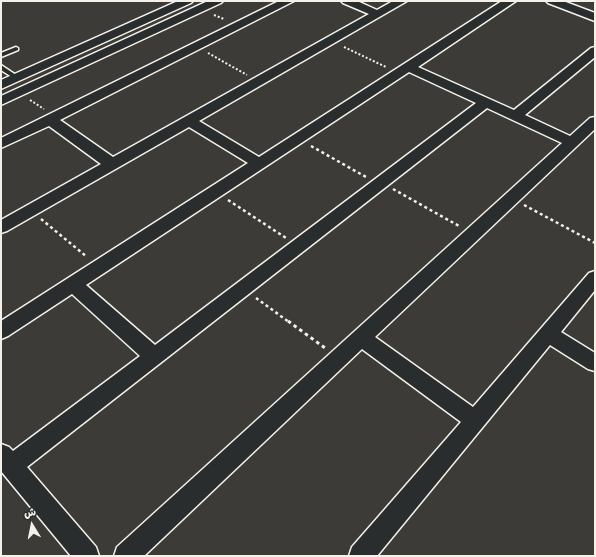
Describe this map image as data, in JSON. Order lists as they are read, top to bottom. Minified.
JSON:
{"north":"top"}
